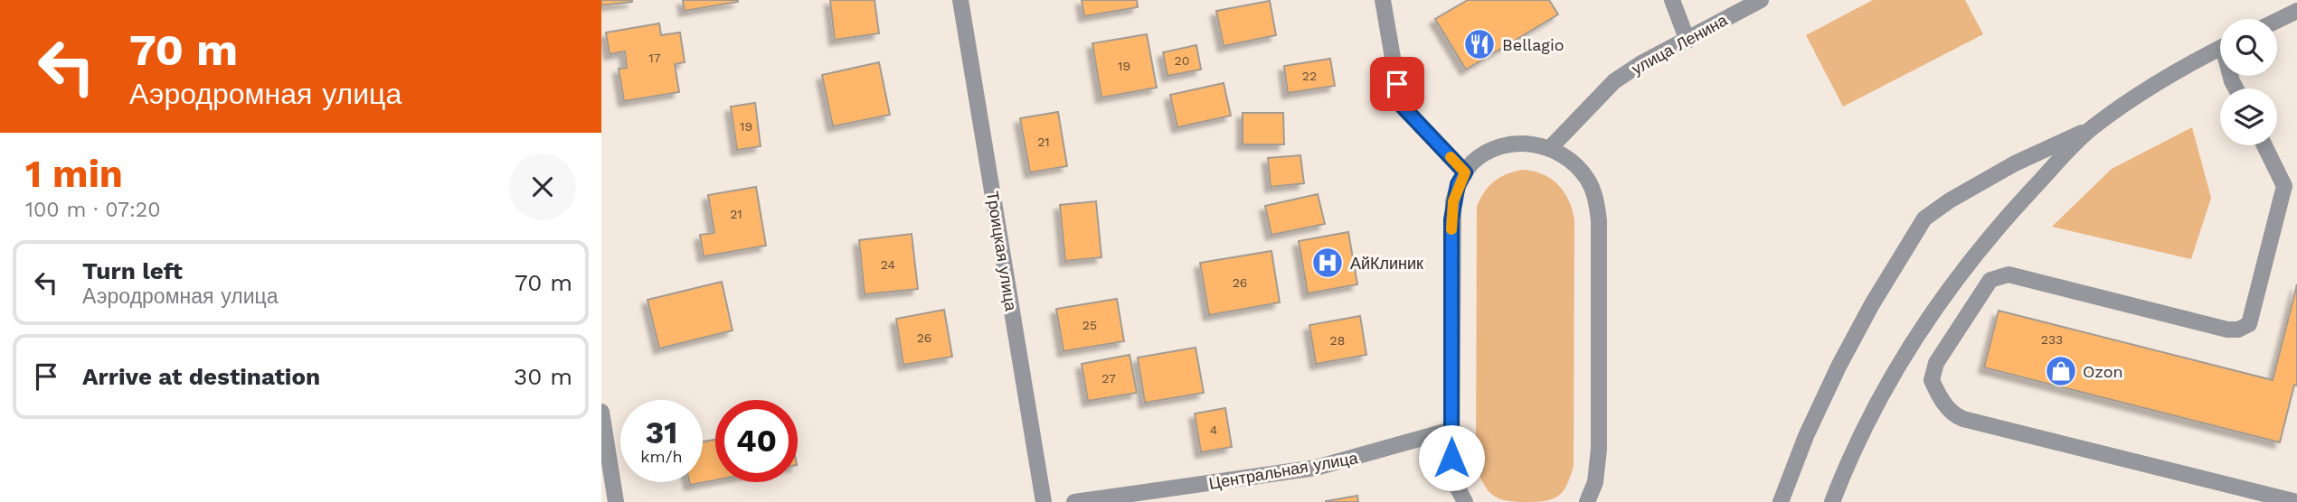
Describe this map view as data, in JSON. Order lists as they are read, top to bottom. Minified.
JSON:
{"streets":{"street":["улица Ленина","Троицкая улица","Центральная улица"]},"places":{"restaurant":["Bellagio"],"hospital":["АйКлиник"],"shop":["Ozon"]},"house_numbers":["17","20","19","22","19","21","21","24","26","25","26","233","28","27","4"],"page":{"turn":["70 m","Аэродромная улица"],"heading":["1 min","100 m · 07:20"],"list":[{"name":"Turn left","note":"Аэродромная улица","value":"70 m"},{"name":"Arrive at destination","value":"30 m"}],"speed":"31 km/h","limit":"40"}}
